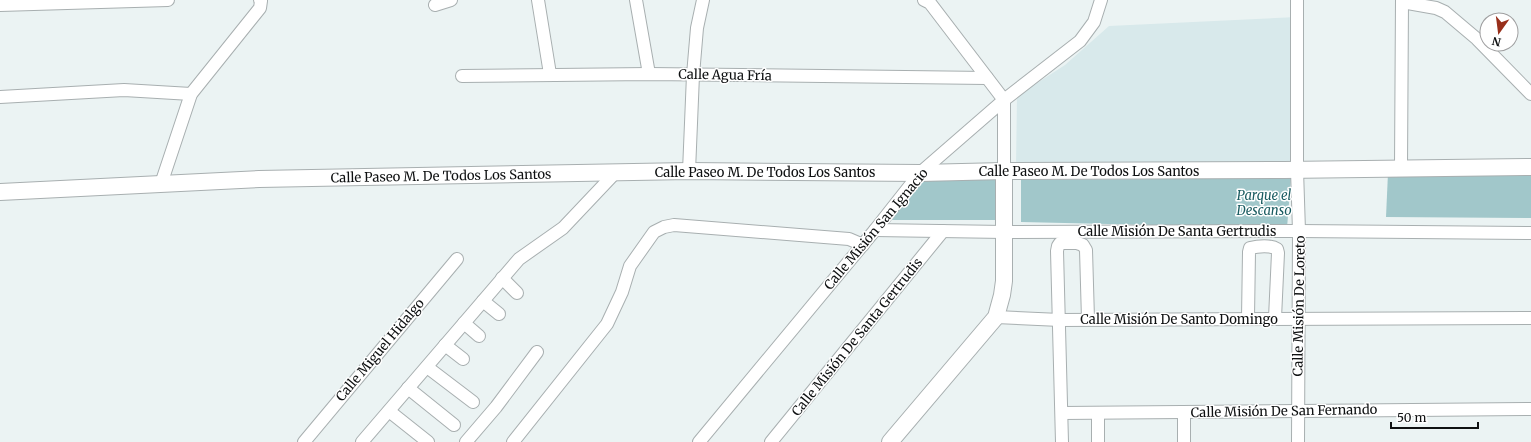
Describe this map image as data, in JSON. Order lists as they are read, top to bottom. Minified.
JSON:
{"streets":{"main road":["Calle Paseo M. De Todos Los Santos"],"street":["Calle Agua Fría","Calle Misión San Ignacio","Calle Misión De Santa Gertrudis","Calle Misión De Loreto","Calle Misión De Santo Domingo","Calle Miguel Hidalgo","Calle Misión De San Fernando"]},"crossings":[["Calle Paseo M. De Todos Los Santos","Calle Misión San Ignacio"],["Calle Paseo M. De Todos Los Santos","Calle Misión De Loreto"],["Calle Misión San Ignacio","Calle Misión De Santa Gertrudis"],["Calle Misión De Santa Gertrudis","Calle Misión De Loreto"],["Calle Misión De Loreto","Calle Misión De Santo Domingo"],["Calle Misión De Loreto","Calle Misión De San Fernando"]],"parks":["Parque el Descanso"],"scale_bar":"50 m","north":"bottom"}
